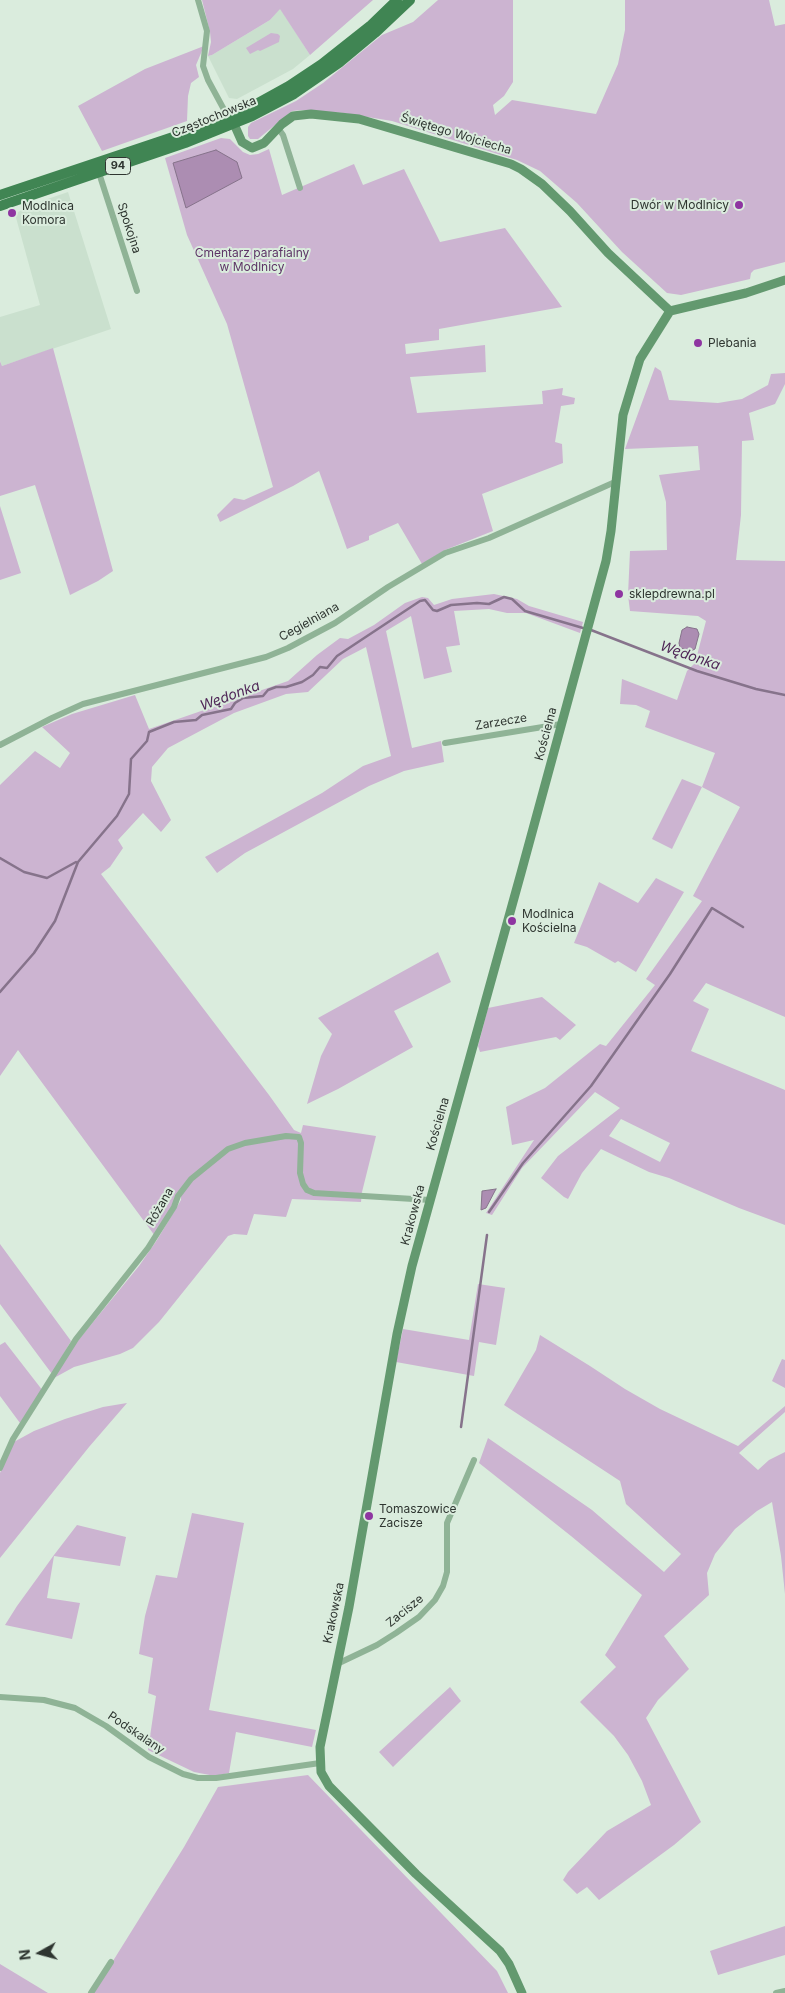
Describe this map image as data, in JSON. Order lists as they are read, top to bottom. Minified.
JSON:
{"streets":{"main road":["Częstochowska","94"],"street":["Świętego Wojciecha","Spokojna","Cegielniana","Zarzecze","Kościelna","Różana","Krakowska","Zacisze","Podskalany"]},"crossings":[["Częstochowska","Świętego Wojciecha"],["Częstochowska","Spokojna"],["Świętego Wojciecha","Kościelna"],["Cegielniana","Kościelna"],["Zarzecze","Kościelna"],["Kościelna","Krakowska"],["Różana","Krakowska"],["Krakowska","Zacisze"],["Krakowska","Podskalany"]],"water":["Wędonka"],"parks":["Cmentarz parafialny w Modlnicy"],"places":["Dwór w Modlnicy","Modlnica Komora","Plebania","sklepdrewna.pl","Modlnica Kościelna","Tomaszowice Zacisze"],"north":"left"}
